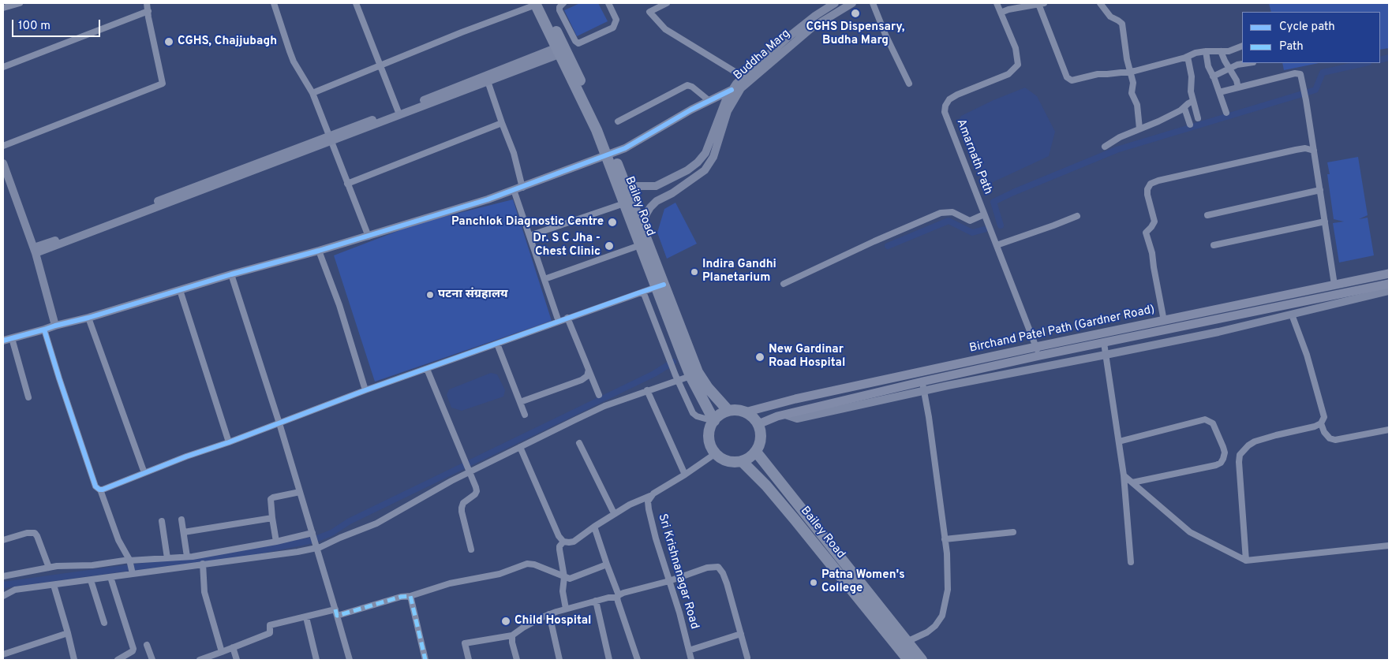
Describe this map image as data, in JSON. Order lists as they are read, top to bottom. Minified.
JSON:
{"streets":{"highway":["Bailey Road"],"main road":["Birchand Patel Path (Gardner Road)"],"street":["Buddha Marg","Amarnath Path","Sri Krishnanagar Road"]},"crossings":[["Buddha Marg","Bailey Road"],["Amarnath Path","Birchand Patel Path (Gardner Road)"],["Bailey Road","Birchand Patel Path (Gardner Road)"]],"places":["CGHS Dispensary, Budha Marg","CGHS, Chajjubagh","Panchlok Diagnostic Centre","Dr. S C Jha - Chest Clinic","Indira Gandhi Planetarium","पटना संग्रहालय","New Gardinar Road Hospital","Patna Women's College","Child Hospital"],"legend":["Cycle path","Path"],"scale_bar":"100 m"}
